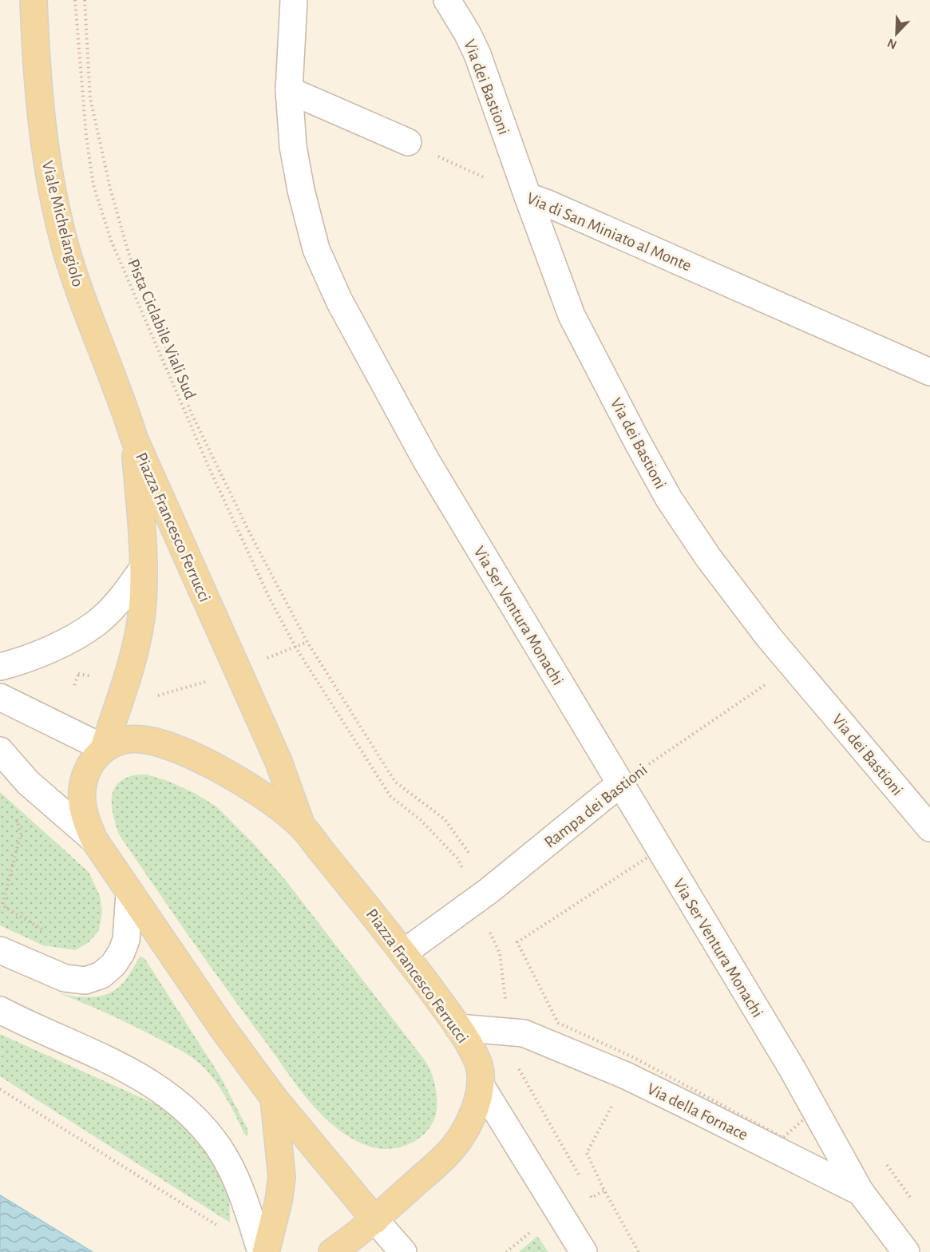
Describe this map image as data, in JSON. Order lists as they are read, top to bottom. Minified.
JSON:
{"streets":{"main road":["Viale Michelangiolo","Piazza Francesco Ferrucci"],"street":["Via dei Bastioni","Via di San Miniato al Monte","Via Ser Ventura Monachi","Rampa dei Bastioni","Via della Fornace"],"path":["Pista Ciclabile Viali Sud"]},"crossings":[["Via dei Bastioni","Via di San Miniato al Monte"],["Via dei Bastioni","Rampa dei Bastioni"],["Viale Michelangiolo","Piazza Francesco Ferrucci"],["Piazza Francesco Ferrucci","Rampa dei Bastioni"],["Piazza Francesco Ferrucci","Via della Fornace"],["Via Ser Ventura Monachi","Rampa dei Bastioni"],["Via Ser Ventura Monachi","Via della Fornace"]],"north":"bottom left"}
